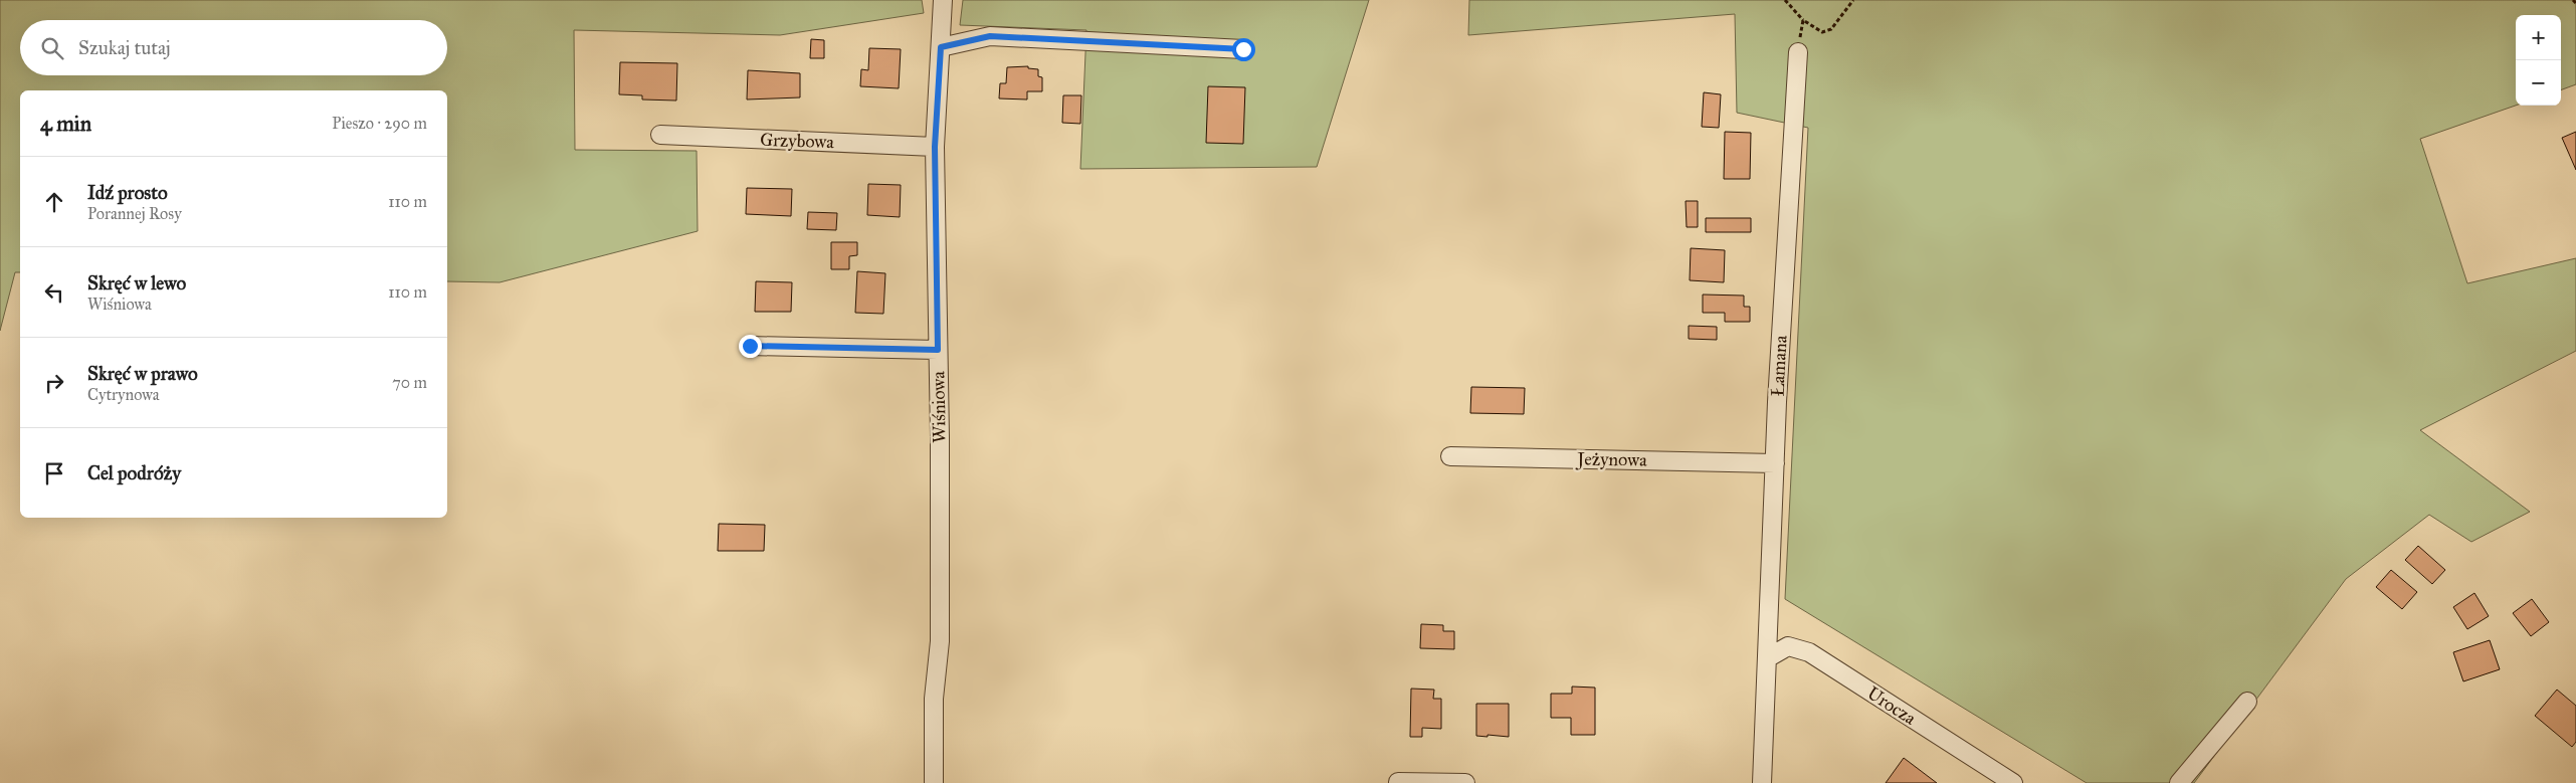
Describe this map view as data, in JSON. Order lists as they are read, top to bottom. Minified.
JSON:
{"streets":{"street":["Grzybowa","Łamana","Wiśniowa","Jeżynowa","Urocza"]},"crossings":[["Grzybowa","Wiśniowa"],["Łamana","Jeżynowa"],["Łamana","Urocza"]],"page":{"map_buttons":["+","−"],"search":"Szukaj tutaj","heading":["4 min","Pieszo · 290 m"],"list":[["Idź prosto","Porannej Rosy","110 m"],["Skręć w lewo","Wiśniowa","110 m"],["Skręć w prawo","Cytrynowa","70 m"],"Cel podróży"]}}
